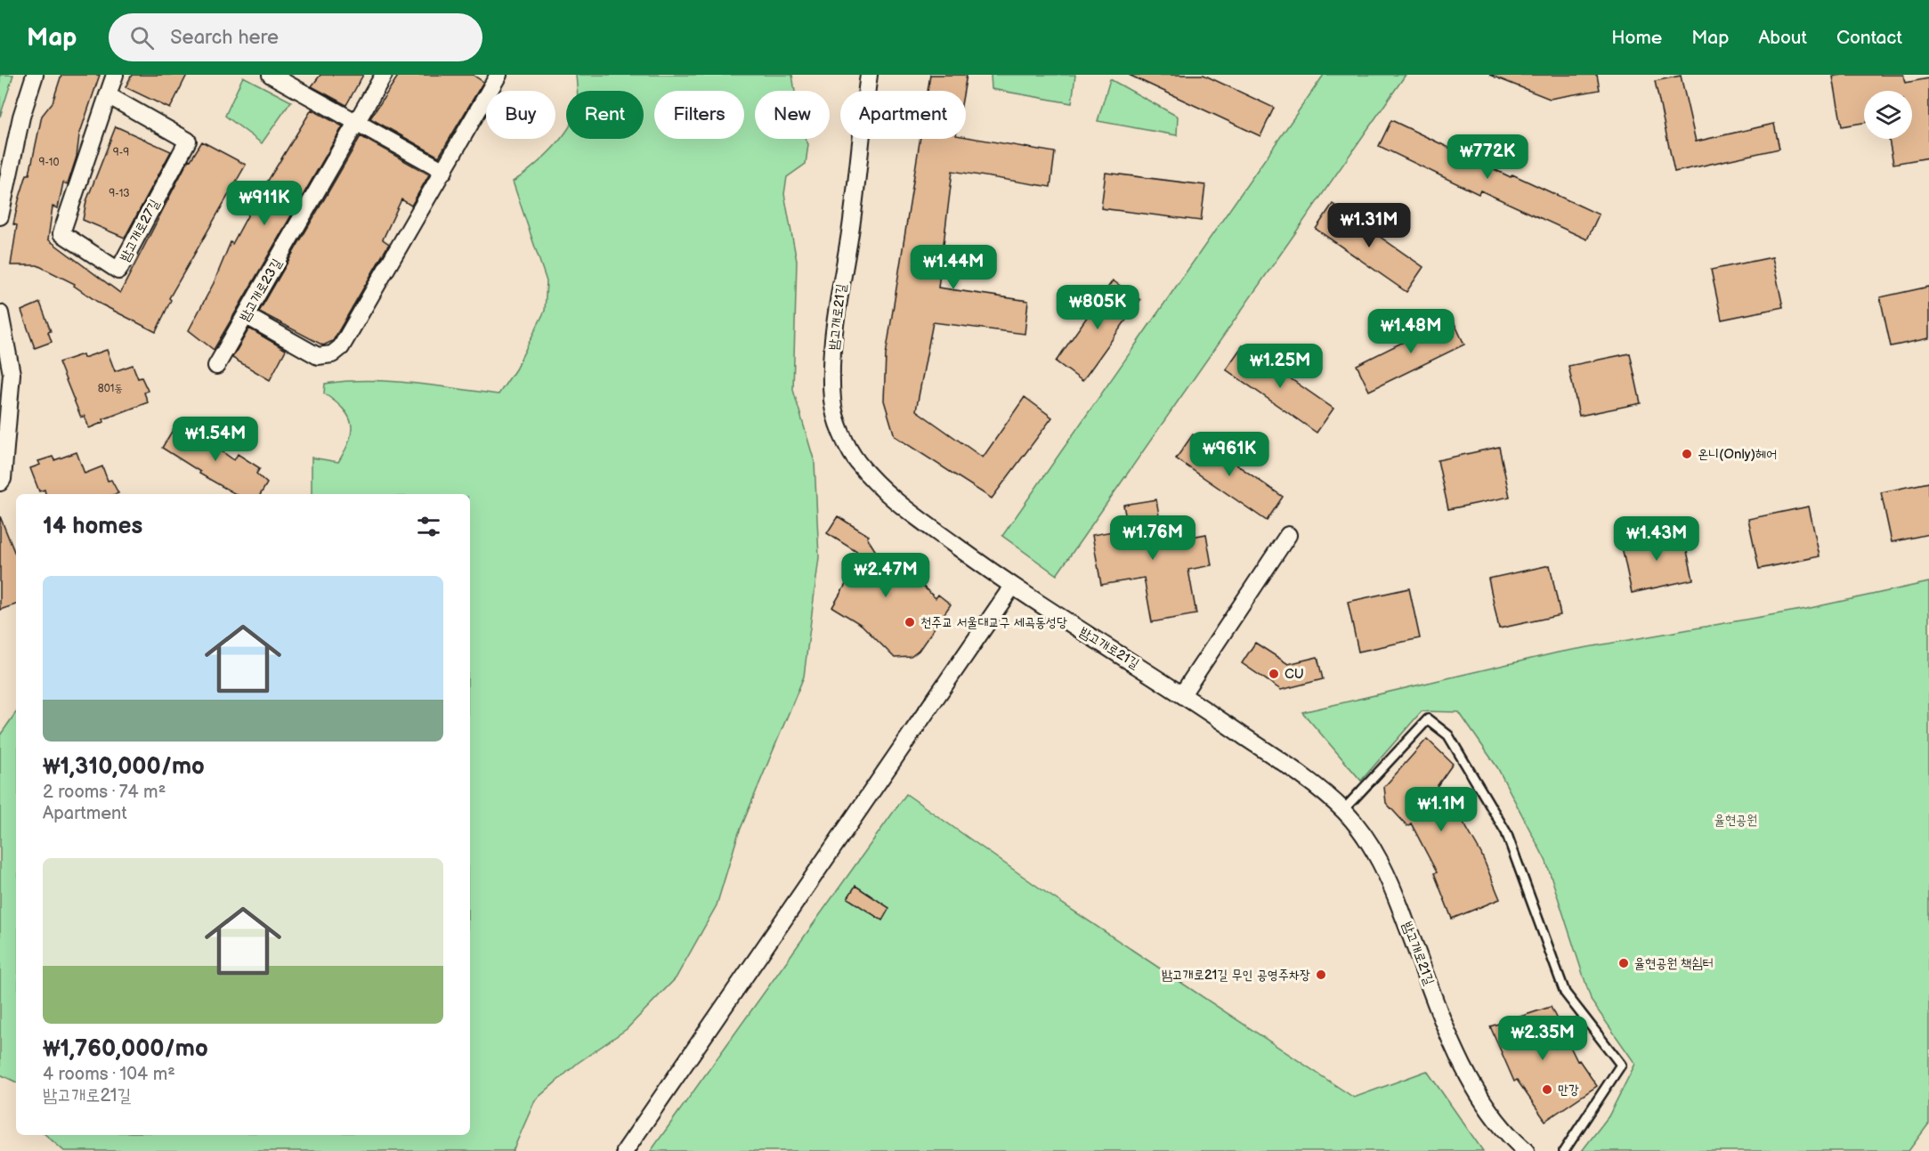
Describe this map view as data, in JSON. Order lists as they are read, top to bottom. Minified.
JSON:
{"streets":{"street":["밤고개로27길","밤고개로23길","밤고개로21길"]},"parks":["율현공원"],"places":["온니(Only)헤어","천주교 서울대교구 세곡동성당","CU","율현공원 책쉼터","밤고개로21길 무인 공영주차장","만강"],"house_numbers":["9-9","9-10","9-13","801동"],"page":{"header":"Map","search":"Search here","nav":["Home","Map","About","Contact"],"chip":["Buy","Rent","Filters","New","Apartment"],"price":["₩772K","₩911K","₩1.31M","₩1.44M","₩805K","₩1.48M","₩1.25M","₩1.54M","₩961K","₩1.76M","₩1.43M","₩2.47M","₩1.1M","₩2.35M"],"heading":"14 homes","list":[{"name":"₩1,310,000/mo","note":"2 rooms · 74 m² · Apartment"},{"name":"₩1,760,000/mo","note":"4 rooms · 104 m² · 밤고개로21길"}]}}
